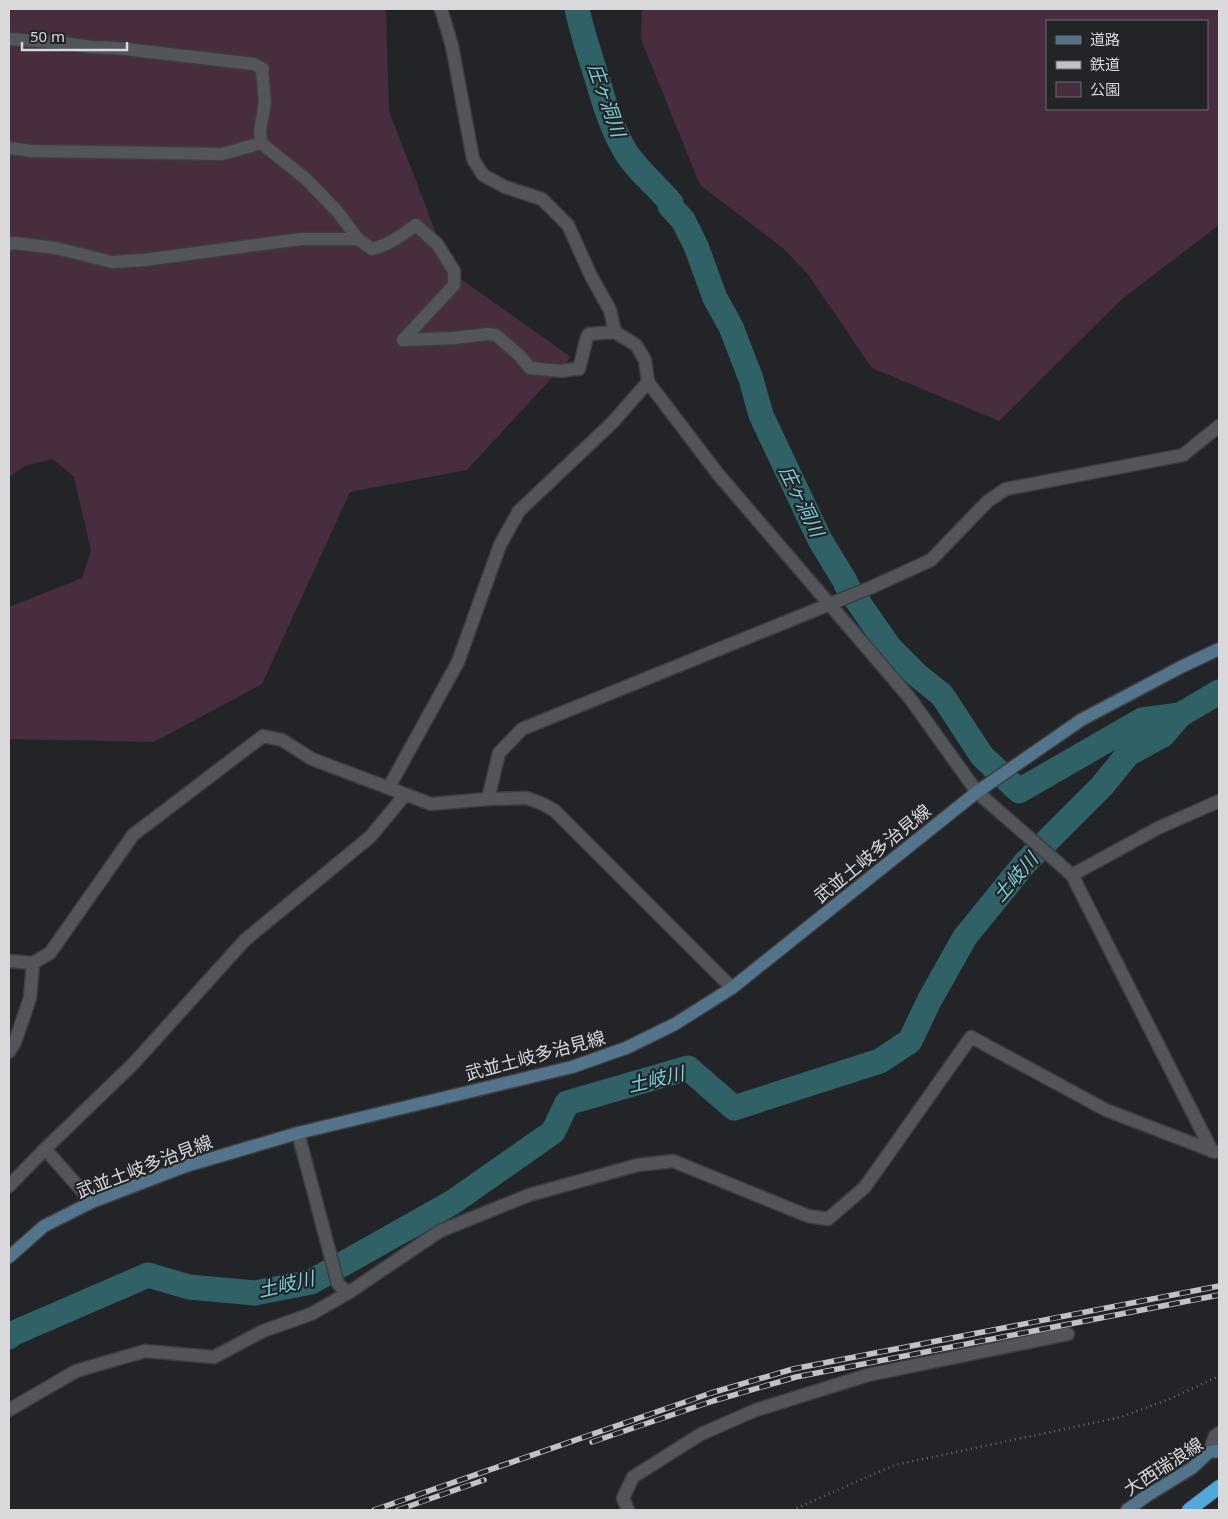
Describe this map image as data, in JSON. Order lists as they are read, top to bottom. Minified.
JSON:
{"streets":{"main road":["武並土岐多治見線","大西瑞浪線"]},"water":["庄ヶ洞川","土岐川"],"legend":["道路","鉄道","公園"],"scale_bar":"50 m"}
